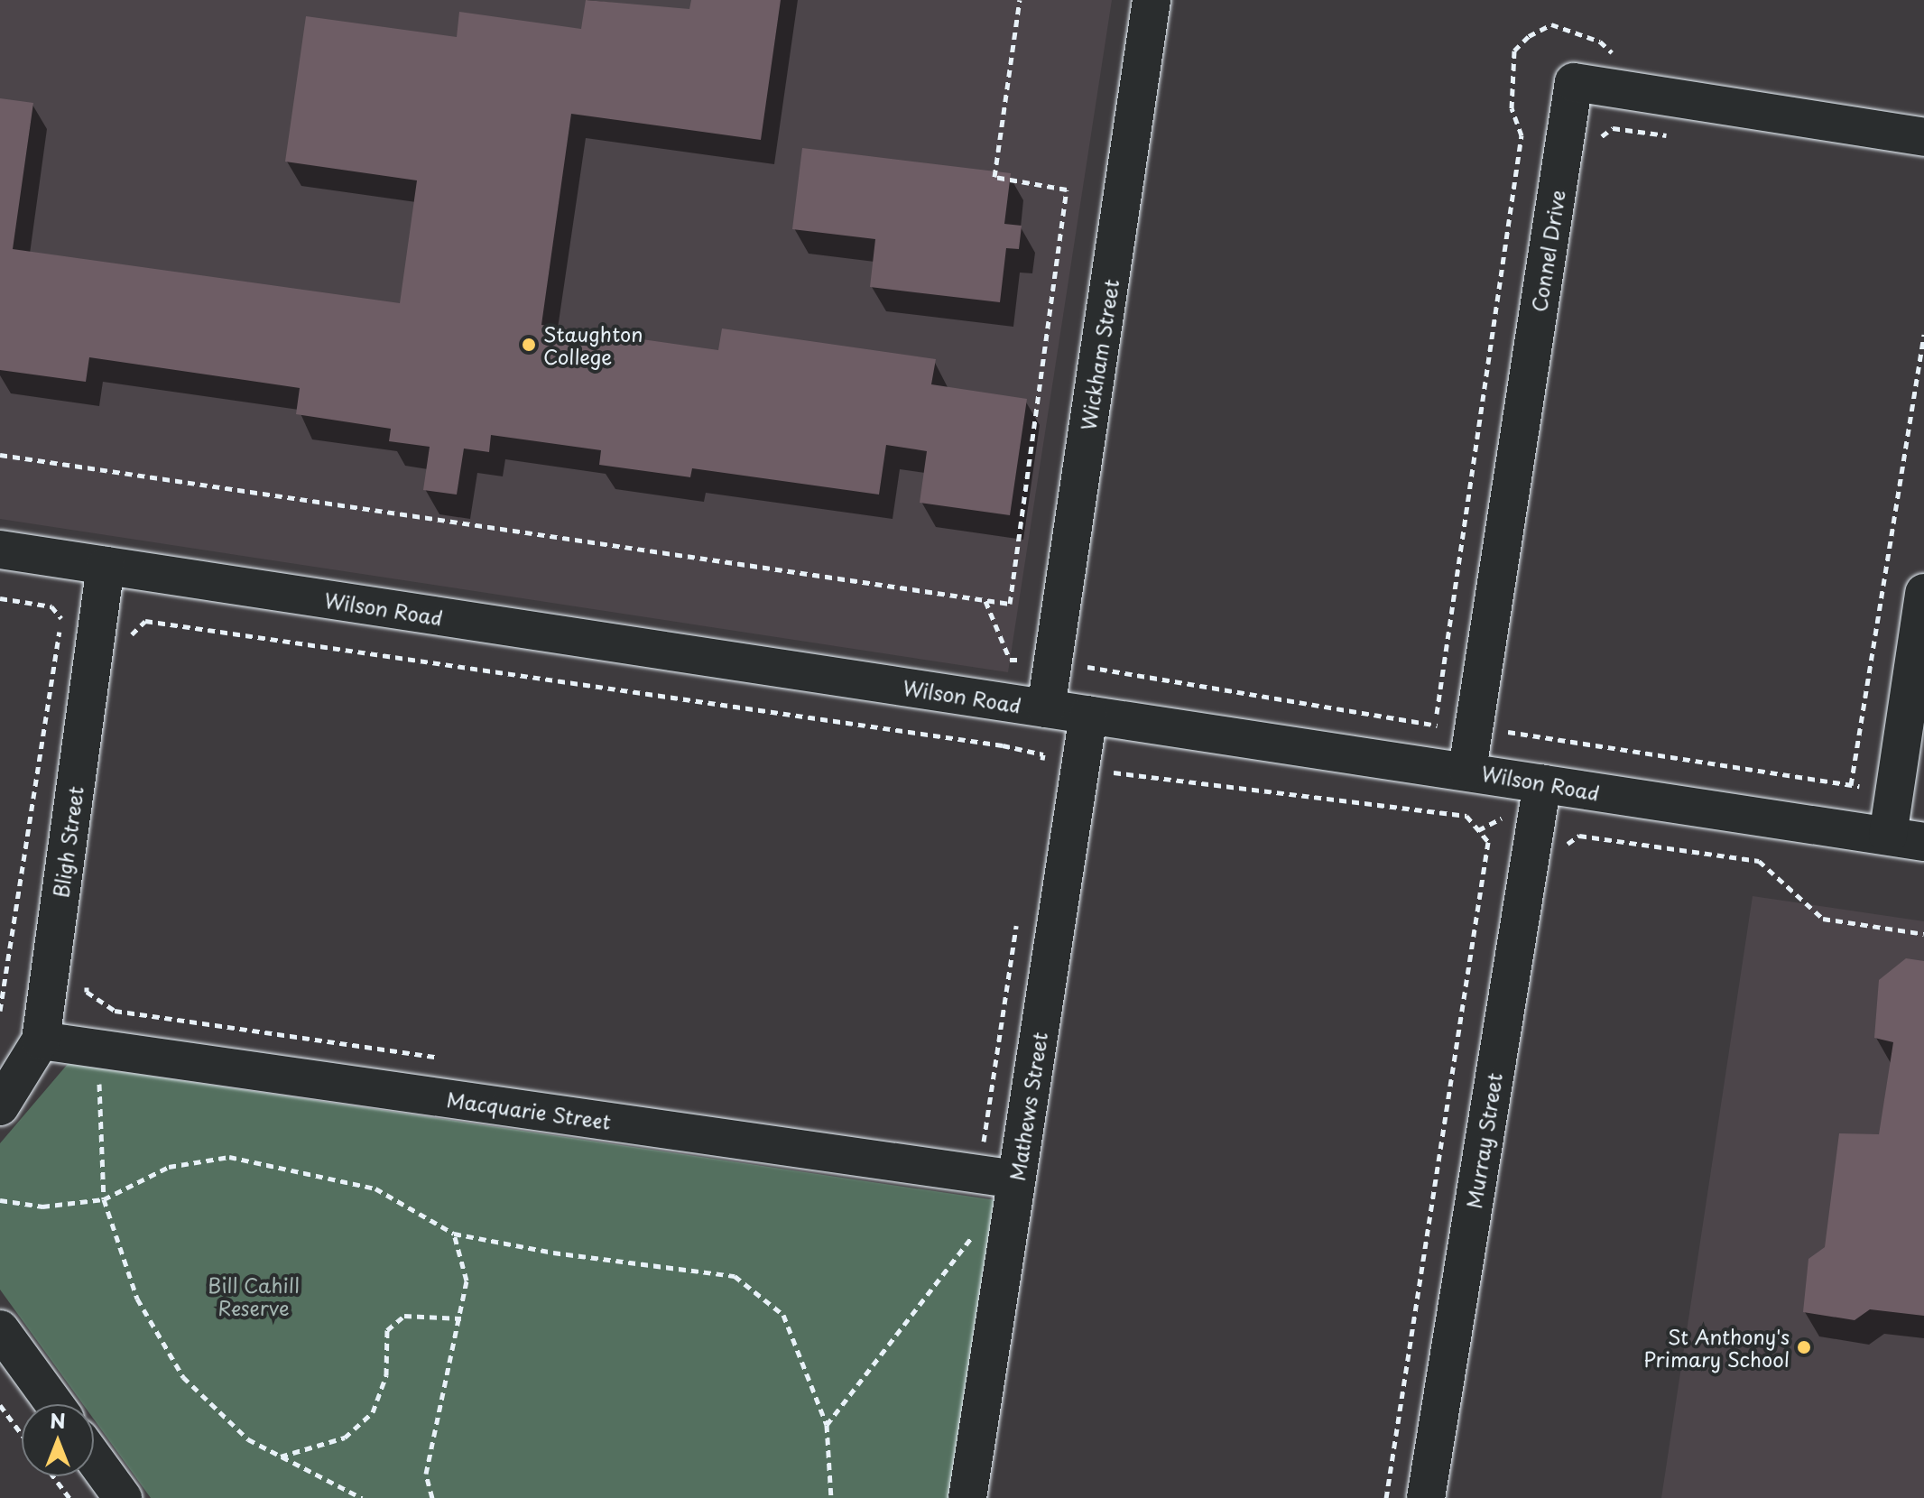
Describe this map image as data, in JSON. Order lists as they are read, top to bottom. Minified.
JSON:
{"streets":{"street":["Connel Drive","Wickham Street","Wilson Road","Bligh Street","Mathews Street","Macquarie Street","Murray Street"]},"crossings":[["Connel Drive","Wilson Road"],["Wickham Street","Wilson Road"],["Wilson Road","Bligh Street"],["Wilson Road","Mathews Street"],["Wilson Road","Murray Street"],["Bligh Street","Macquarie Street"],["Mathews Street","Macquarie Street"]],"parks":["Bill Cahill Reserve"],"places":["Staughton College","St Anthony's Primary School"],"north":"top"}
